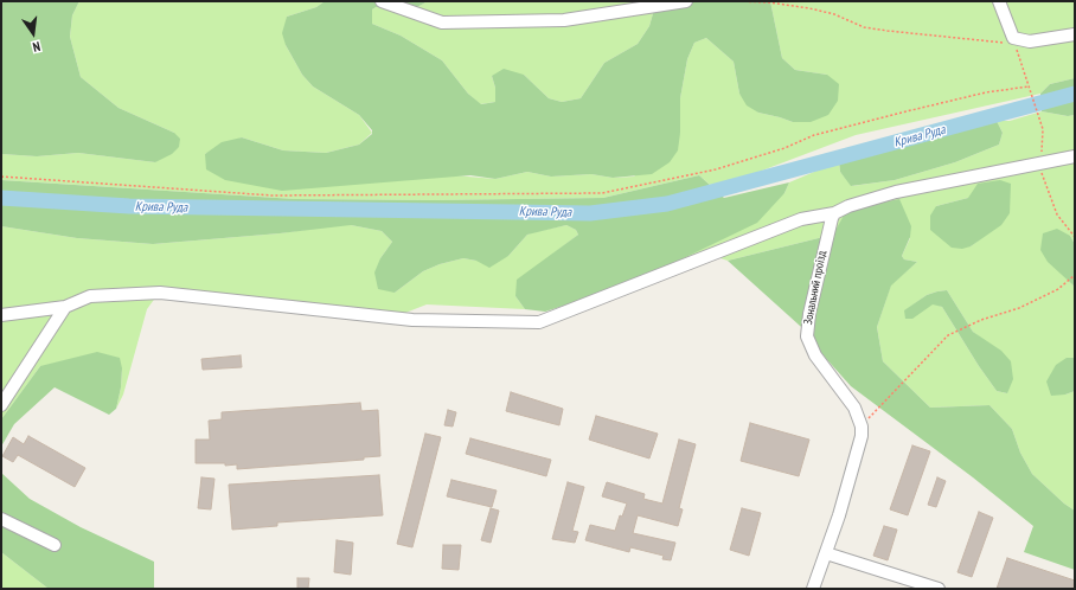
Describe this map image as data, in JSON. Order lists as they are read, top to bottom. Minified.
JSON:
{"streets":{"street":["Зональний проїзд"]},"water":["Крива Руда"],"north":"bottom"}
